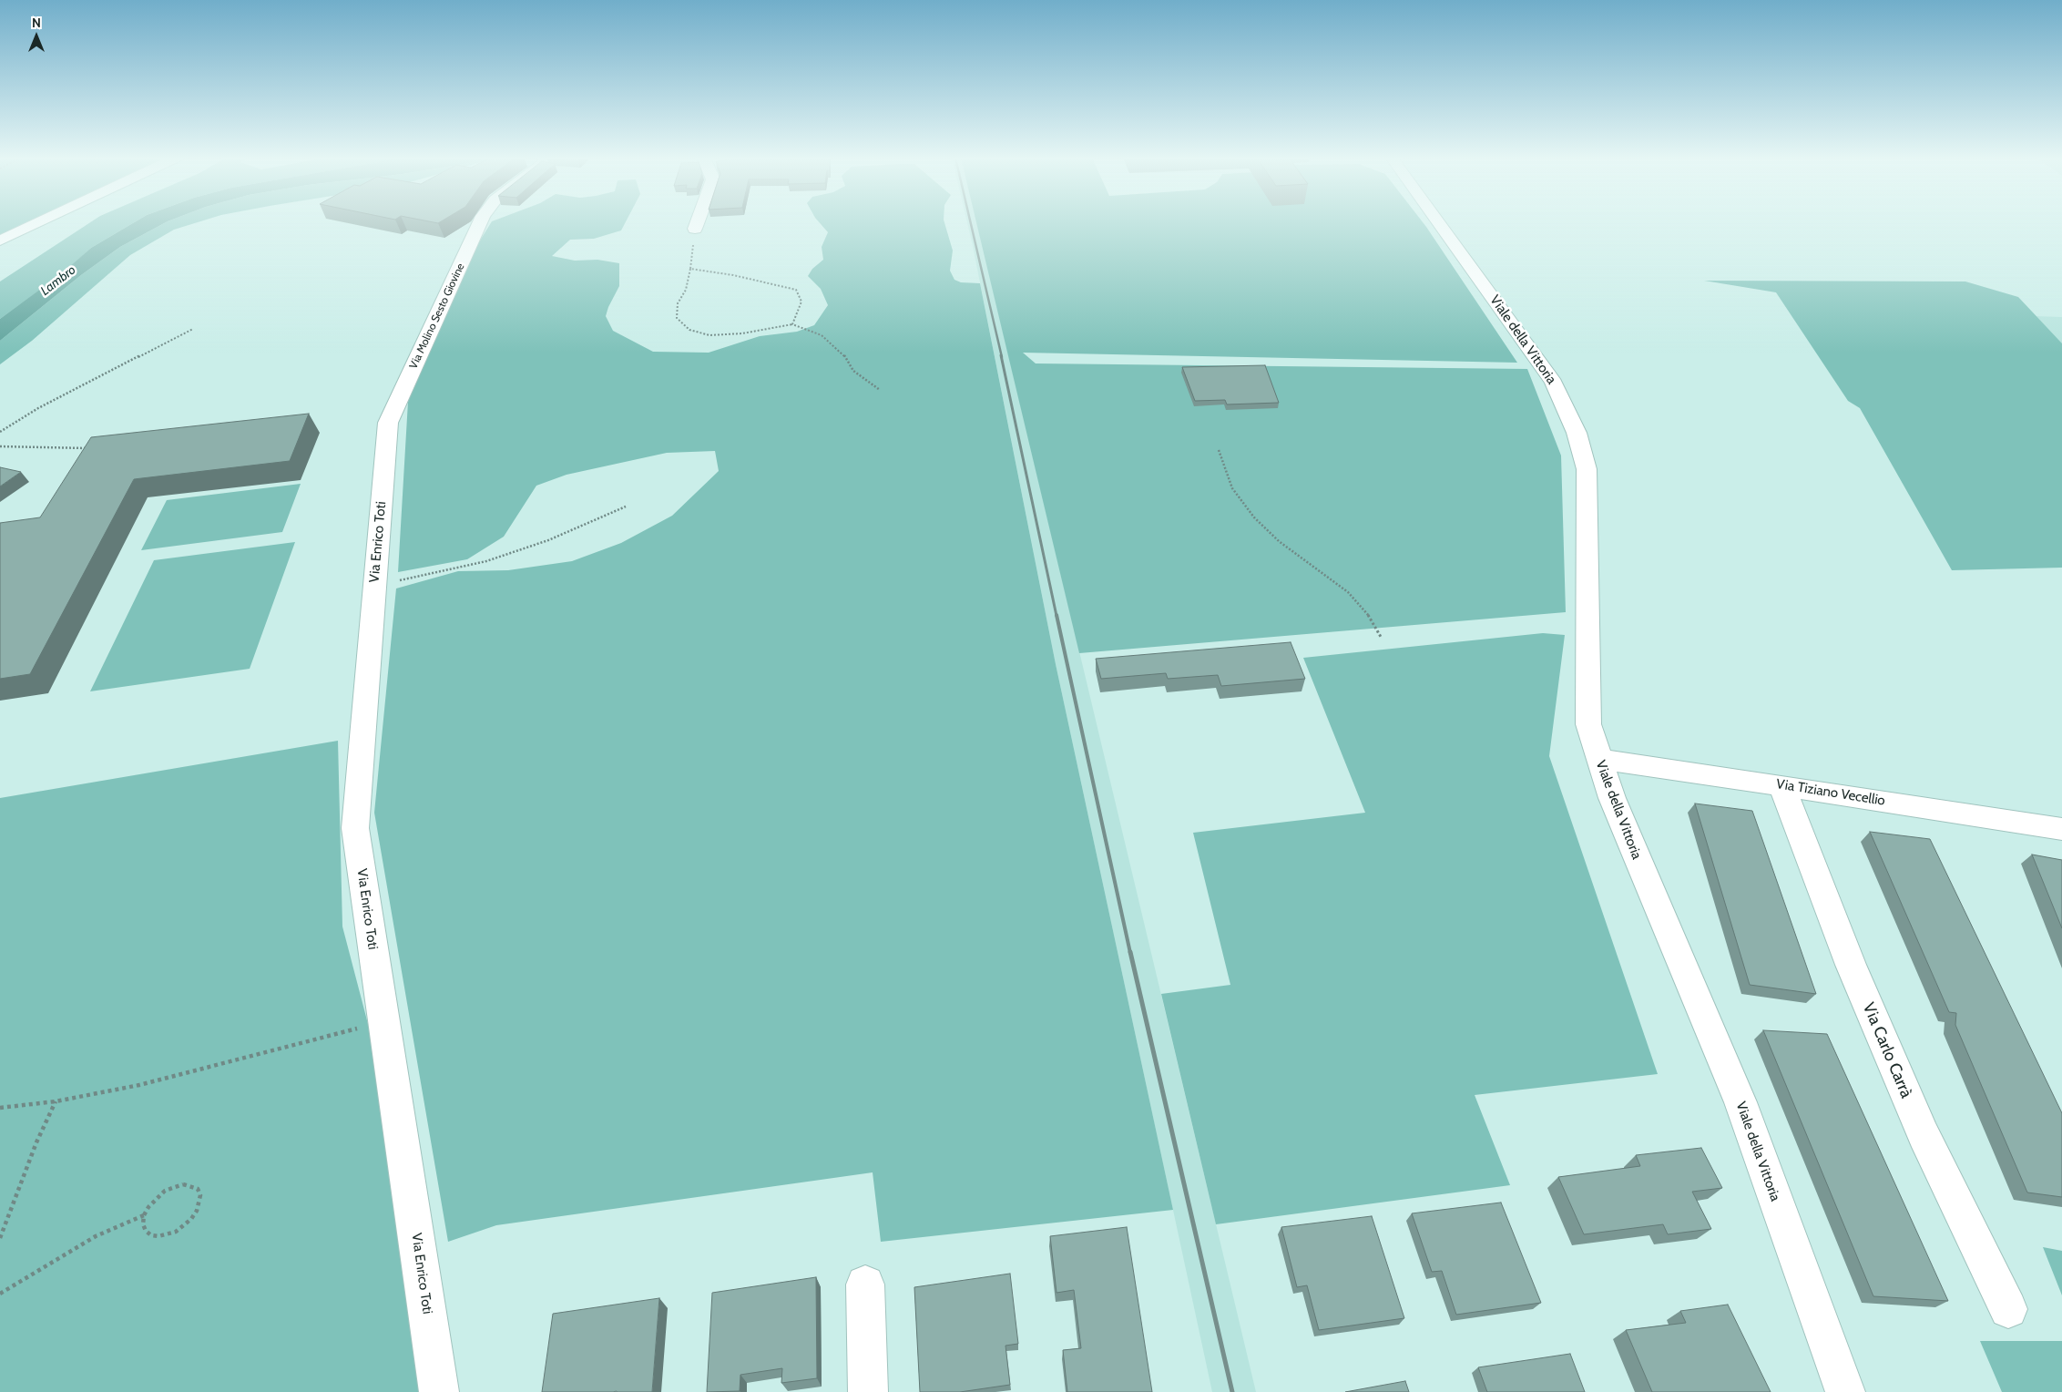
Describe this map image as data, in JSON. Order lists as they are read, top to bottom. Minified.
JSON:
{"streets":{"street":["Via Molino Sesto Giovine","Viale della Vittoria","Via Enrico Toti","Via Tiziano Vecellio","Via Carlo Carrà"]},"crossings":[["Via Molino Sesto Giovine","Via Enrico Toti"],["Viale della Vittoria","Via Tiziano Vecellio"],["Via Tiziano Vecellio","Via Carlo Carrà"]],"water":["Lambro"],"north":"top"}
